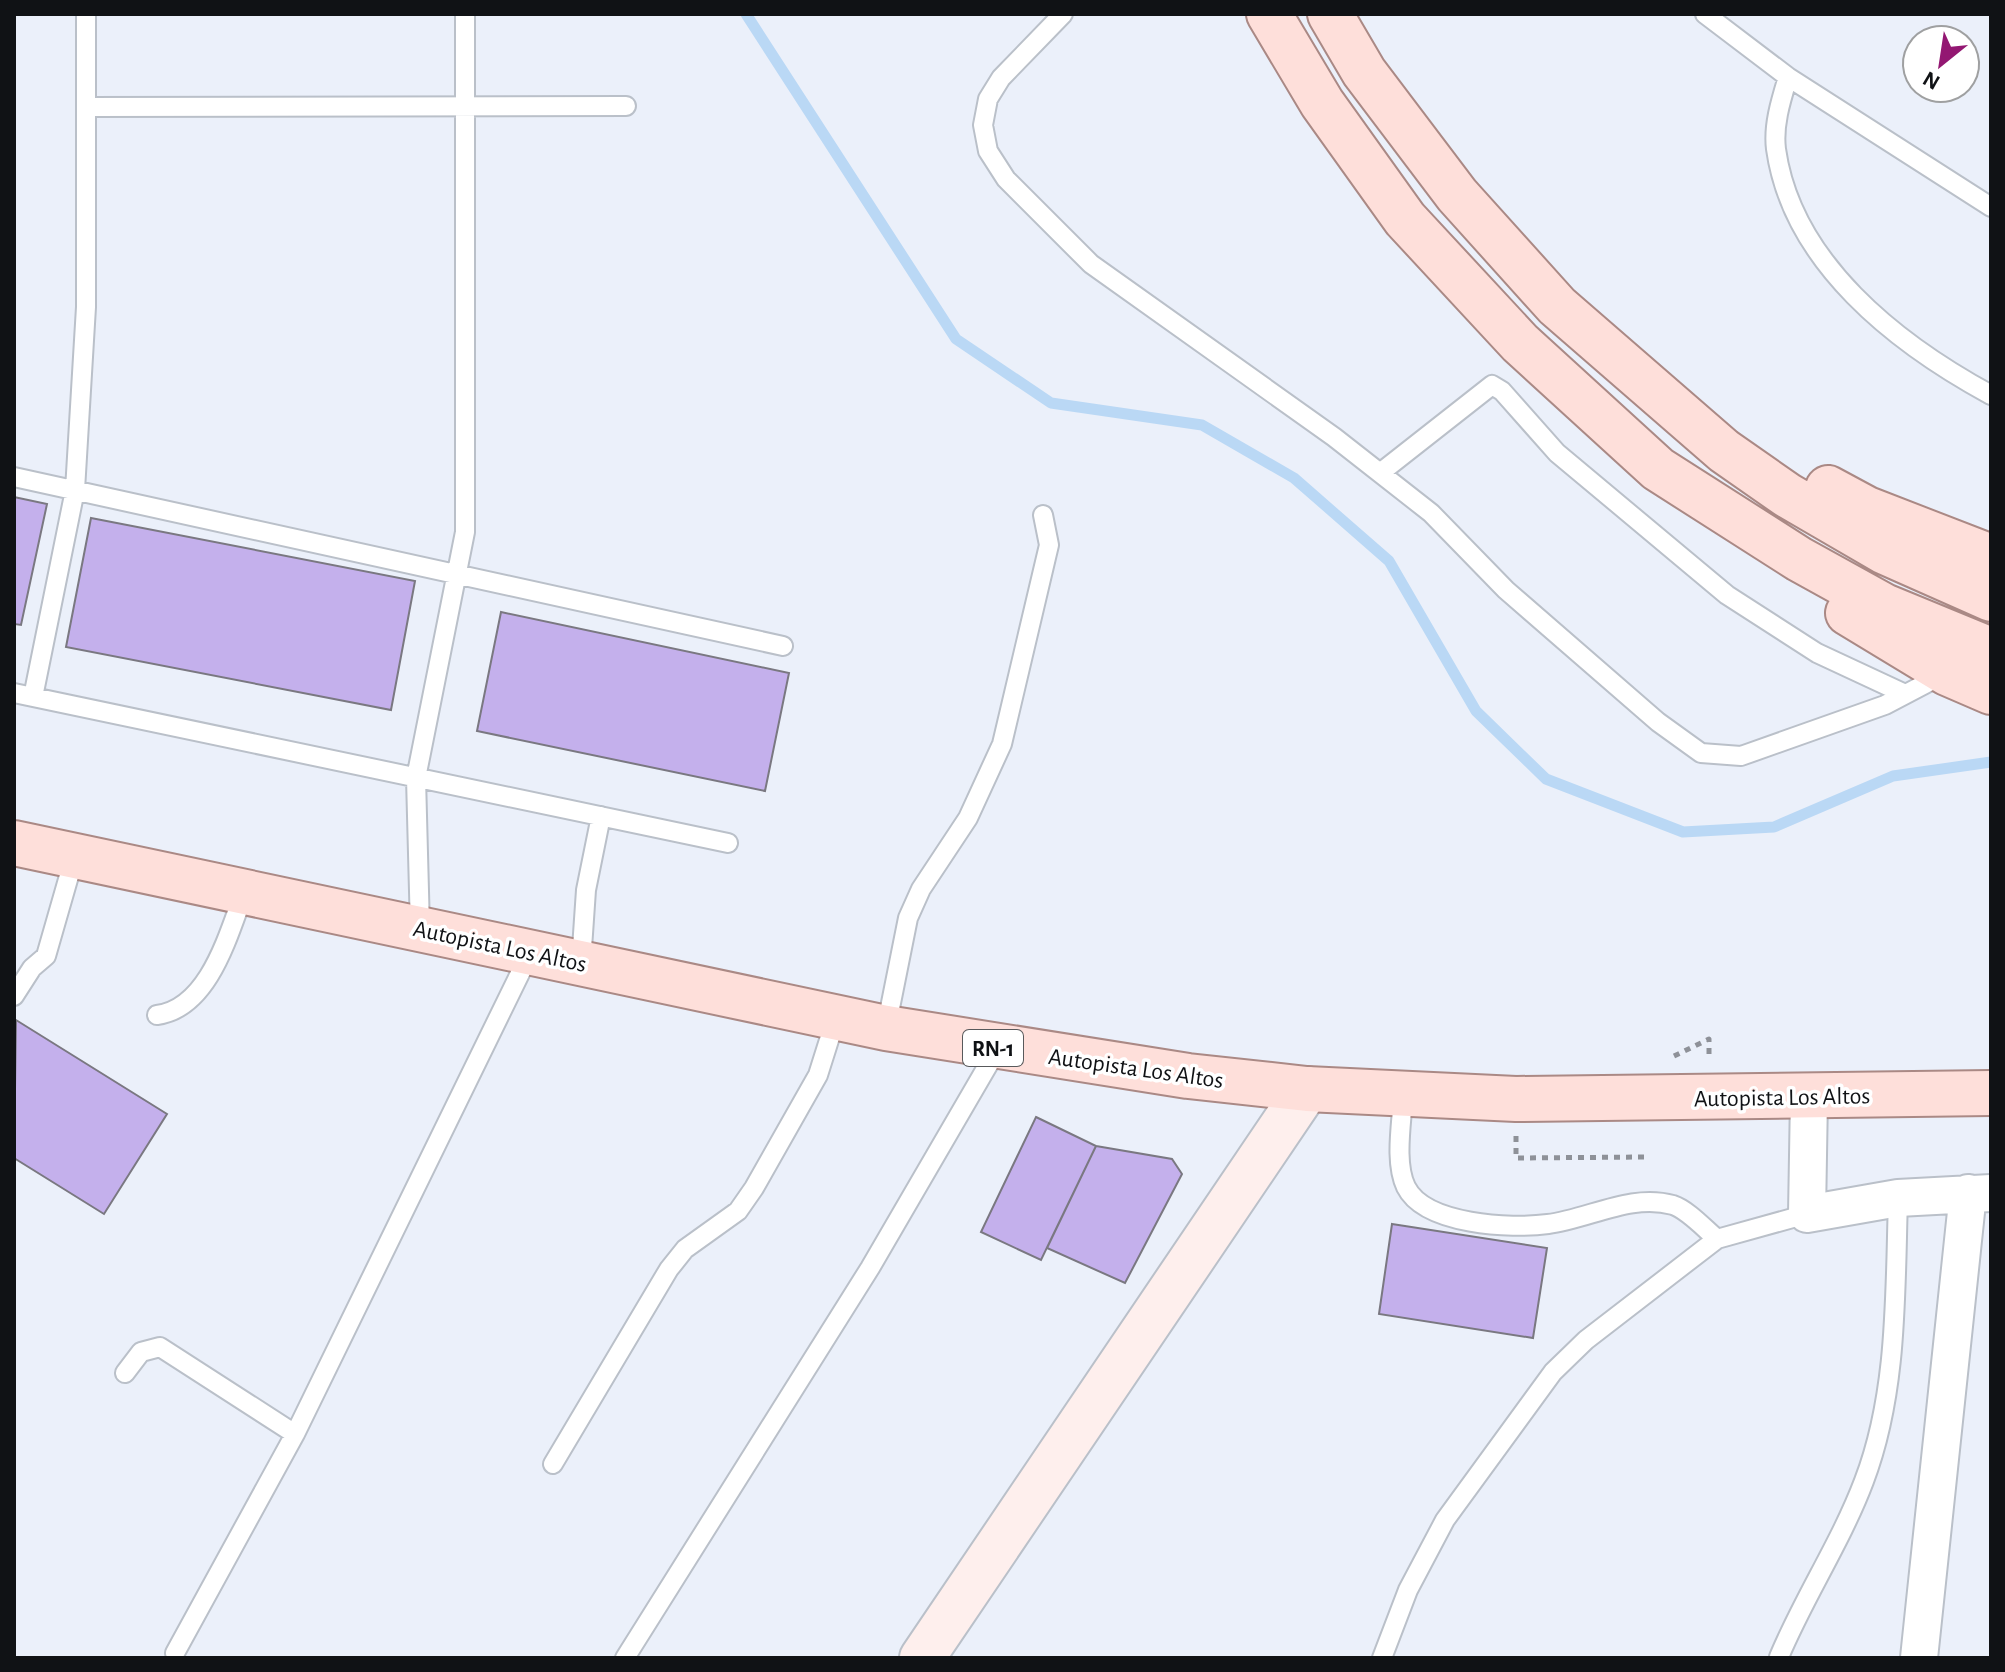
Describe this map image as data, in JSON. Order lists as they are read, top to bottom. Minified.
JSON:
{"streets":{"main road":["Autopista Los Altos","RN-1"]},"north":"bottom left"}
